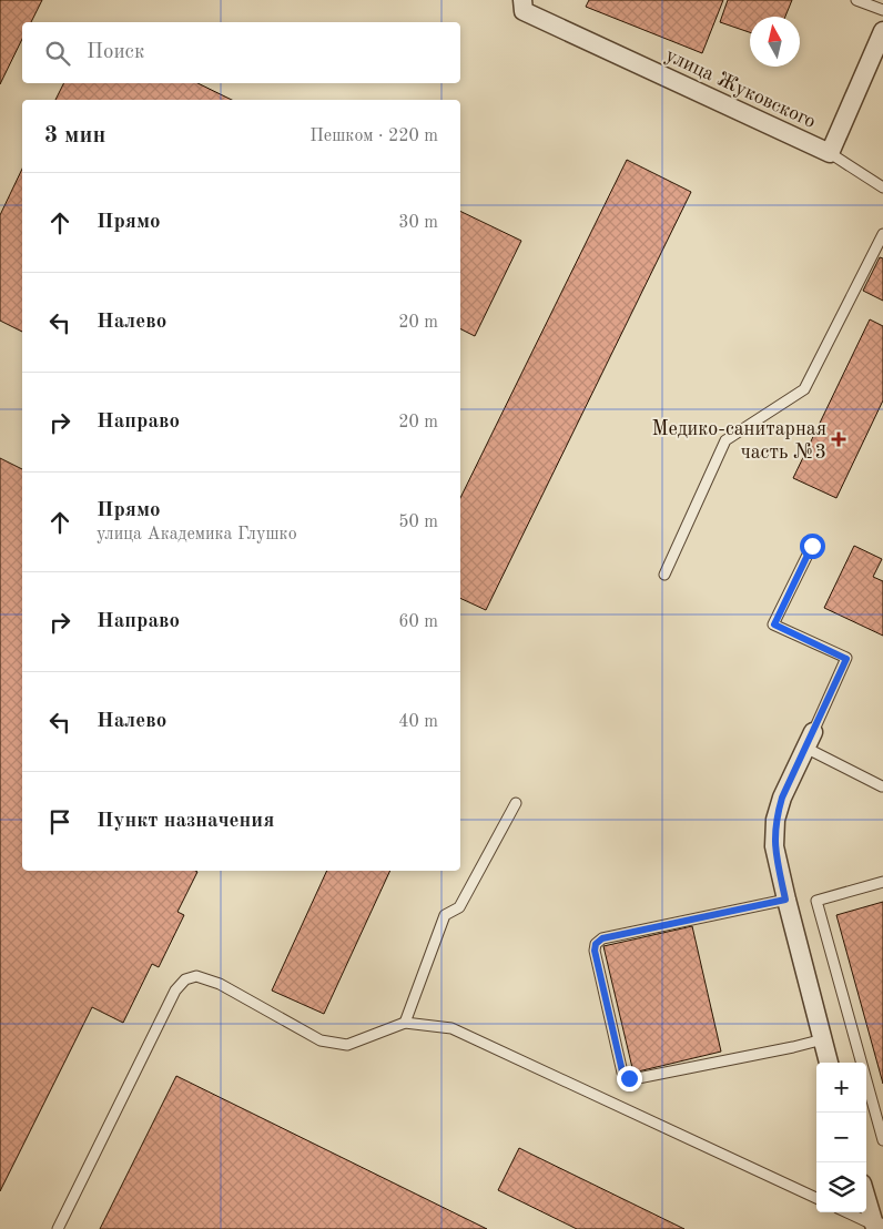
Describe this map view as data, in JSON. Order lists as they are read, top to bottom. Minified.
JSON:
{"streets":{"street":["улица Жуковского"]},"places":{"health":["Медико-санитарная часть №3"]},"north":"top","page":{"search":"Поиск","heading":["3 мин","Пешком · 220 m"],"list":[["Прямо","30 m"],["Налево","20 m"],["Направо","20 m"],["Прямо","улица Академика Глушко","50 m"],["Направо","60 m"],["Налево","40 m"],"Пункт назначения"],"map_buttons":["+","−"]}}
